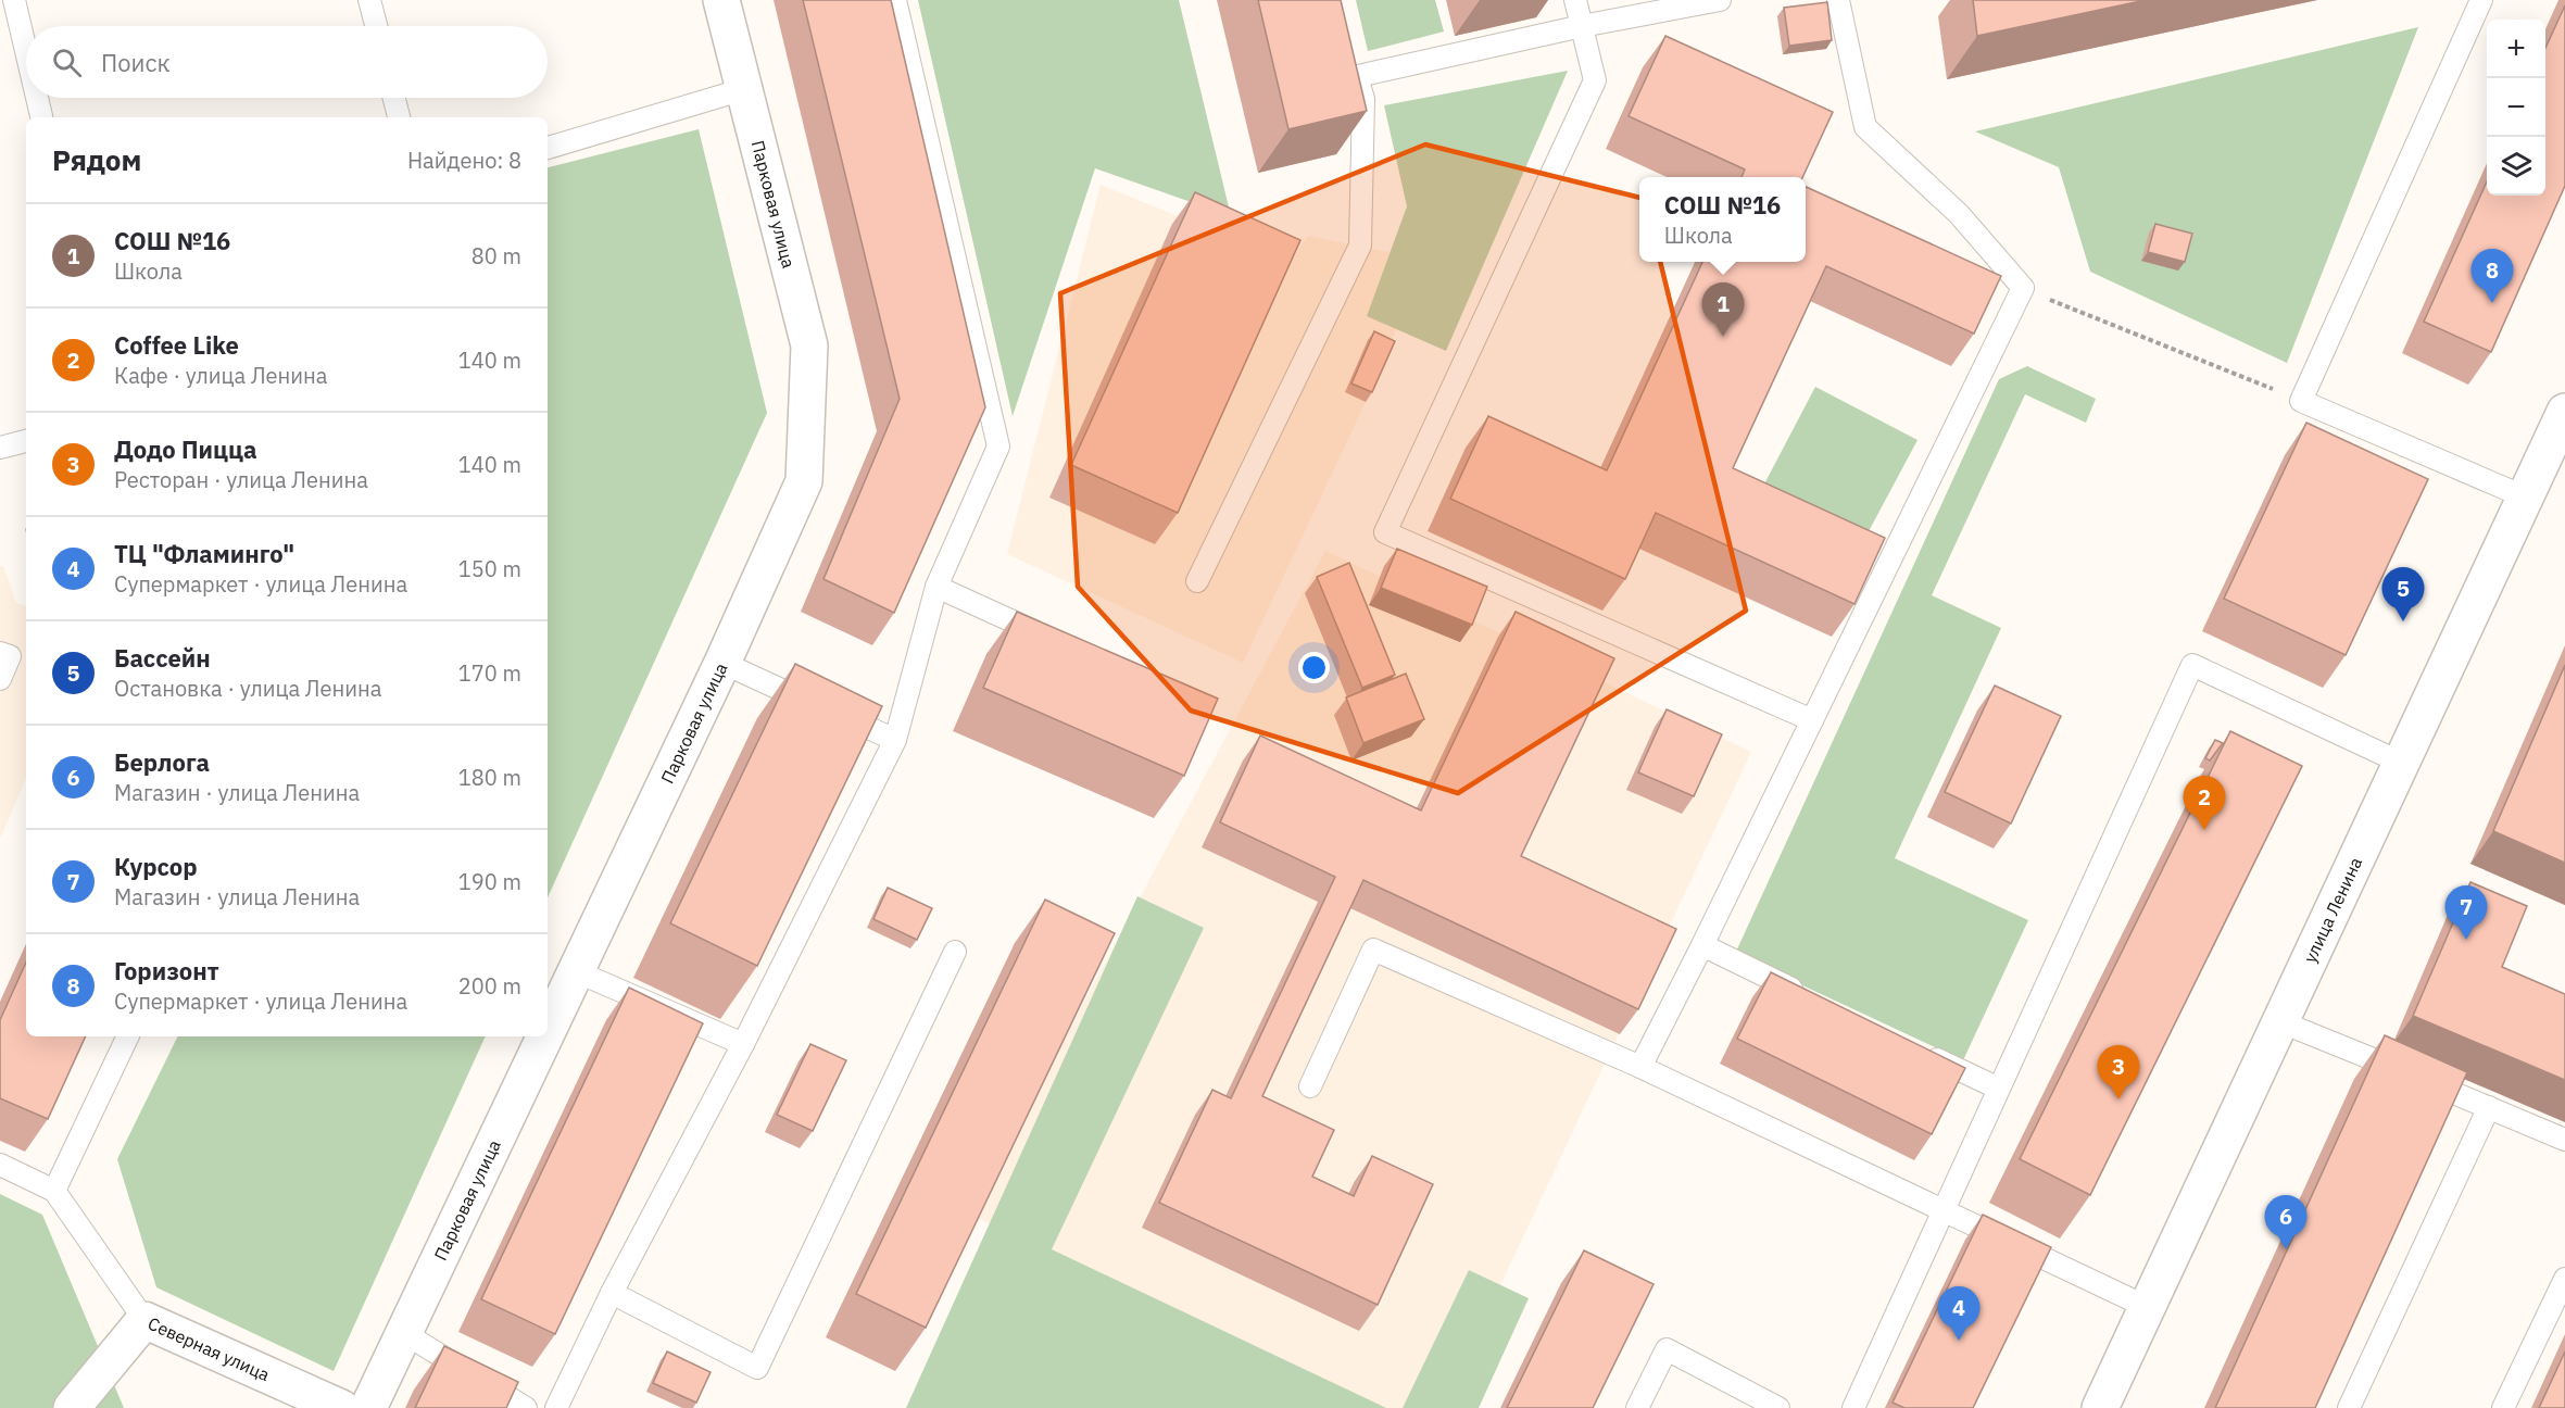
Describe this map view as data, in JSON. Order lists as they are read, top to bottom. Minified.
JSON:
{"streets":{"street":["Парковая улица","улица Ленина","Северная улица"]},"page":{"map_buttons":["+","−"],"search":"Поиск","heading":["Рядом","Найдено: 8"],"popup":["СОШ №16","Школа"],"list":[{"mark":"1","name":"СОШ №16","note":"Школа","value":"80 m"},{"mark":"2","name":"Coffee Like","note":"Кафе · улица Ленина","value":"140 m"},{"mark":"3","name":"Додо Пицца","note":"Ресторан · улица Ленина","value":"140 m"},{"mark":"4","name":"ТЦ \"Фламинго\"","note":"Супермаркет · улица Ленина","value":"150 m"},{"mark":"5","name":"Бассейн","note":"Остановка · улица Ленина","value":"170 m"},{"mark":"6","name":"Берлога","note":"Магазин · улица Ленина","value":"180 m"},{"mark":"7","name":"Курсор","note":"Магазин · улица Ленина","value":"190 m"},{"mark":"8","name":"Горизонт","note":"Супермаркет · улица Ленина","value":"200 m"}],"pins":["8","1","5","2","7","3","6","4"]}}
